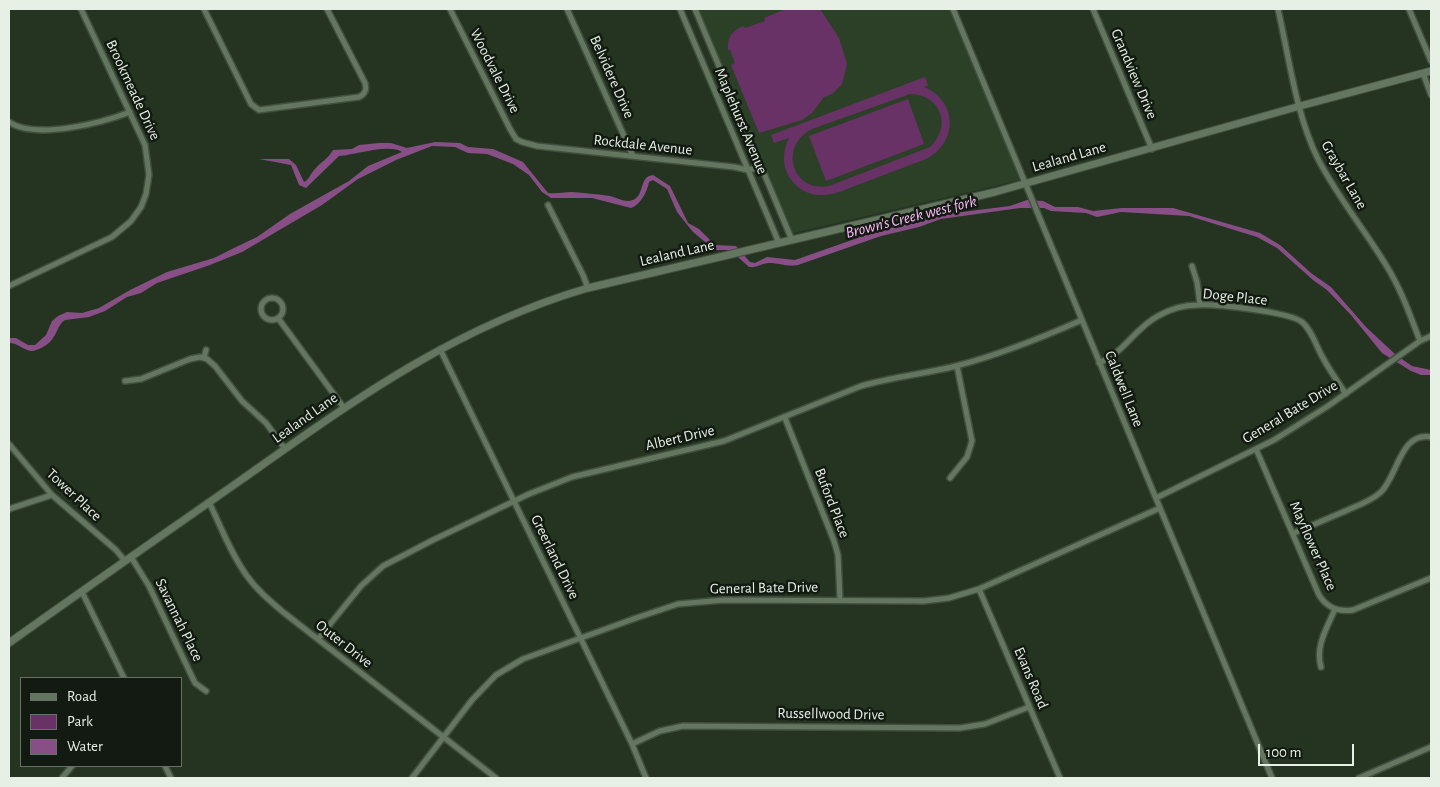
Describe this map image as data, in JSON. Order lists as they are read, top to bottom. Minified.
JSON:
{"streets":{"street":["Woodvale Drive","Grandview Drive","Belvidere Drive","Brookmeade Drive","Maplehurst Avenue","Rockdale Avenue","Lealand Lane","Graybar Lane","Doge Place","Caldwell Lane","General Bate Drive","Albert Drive","Tower Place","Buford Place","Mayflower Place","Greerland Drive","Savannah Place","Outer Drive","Evans Road","Russellwood Drive"]},"crossings":[["Woodvale Drive","Rockdale Avenue"],["Grandview Drive","Lealand Lane"],["Belvidere Drive","Rockdale Avenue"],["Maplehurst Avenue","Rockdale Avenue"],["Maplehurst Avenue","Lealand Lane"],["Lealand Lane","Graybar Lane"],["Lealand Lane","Caldwell Lane"],["Lealand Lane","Tower Place"],["Lealand Lane","Greerland Drive"],["Lealand Lane","Savannah Place"],["Lealand Lane","Outer Drive"],["Graybar Lane","General Bate Drive"],["Doge Place","Caldwell Lane"],["Doge Place","General Bate Drive"],["Caldwell Lane","General Bate Drive"],["Caldwell Lane","Albert Drive"],["General Bate Drive","Buford Place"],["General Bate Drive","Mayflower Place"],["General Bate Drive","Greerland Drive"],["General Bate Drive","Outer Drive"],["General Bate Drive","Evans Road"],["Albert Drive","Buford Place"],["Albert Drive","Greerland Drive"],["Albert Drive","Outer Drive"],["Tower Place","Savannah Place"],["Greerland Drive","Russellwood Drive"],["Evans Road","Russellwood Drive"]],"water":["Brown's Creek west fork"],"legend":["Road","Park","Water"],"scale_bar":"100 m"}
